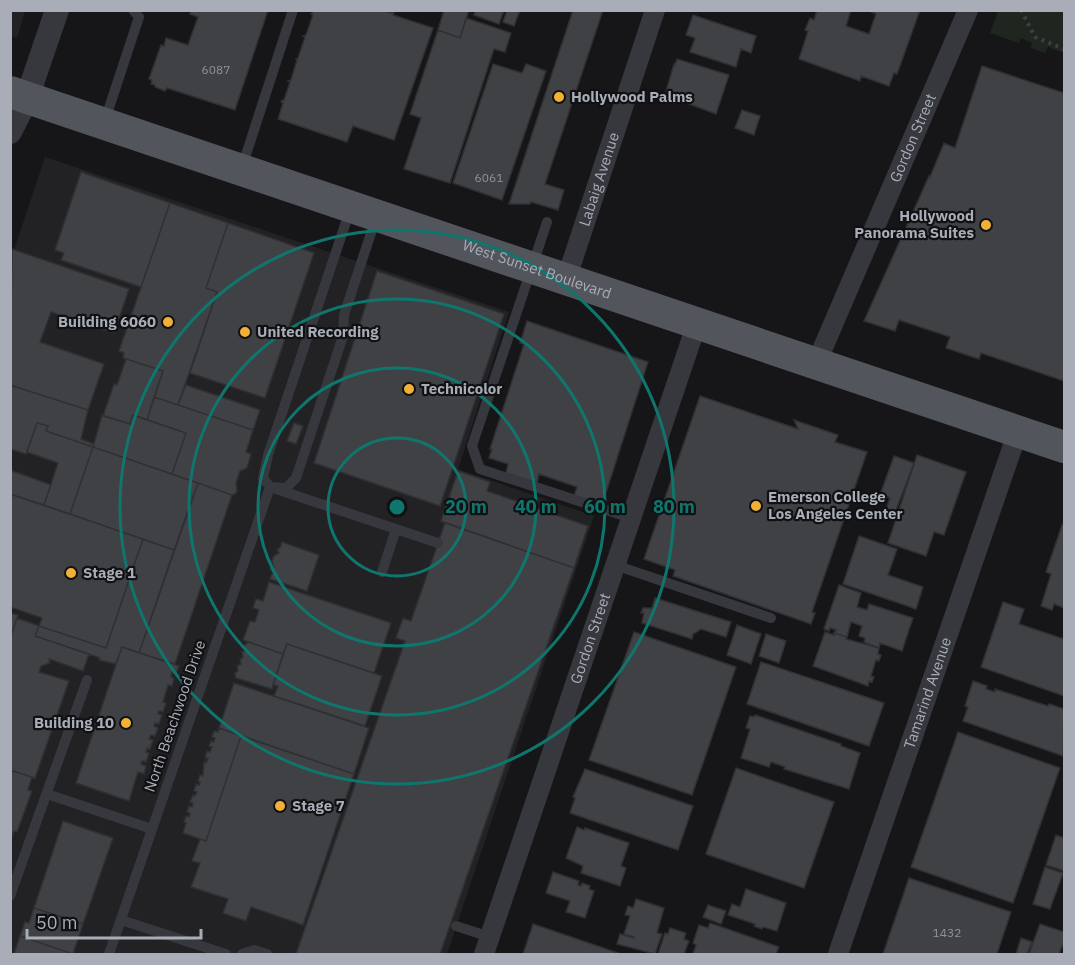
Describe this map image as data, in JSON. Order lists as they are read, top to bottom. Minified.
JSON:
{"streets":{"main road":["West Sunset Boulevard"],"street":["Gordon Street","Labaig Avenue","Tamarind Avenue"],"lane":["North Beachwood Drive"]},"crossings":[["Gordon Street","West Sunset Boulevard"],["Labaig Avenue","West Sunset Boulevard"],["West Sunset Boulevard","Tamarind Avenue"],["West Sunset Boulevard","North Beachwood Drive"]],"places":["Hollywood Palms","Hollywood Panorama Suites","Building 6060","United Recording","Technicolor","Emerson College Los Angeles Center","Stage 1","Building 10","Stage 7"],"house_numbers":["6087","6061","1432"],"scale_bar":"50 m","rings":["20 m","40 m","60 m","80 m"]}
